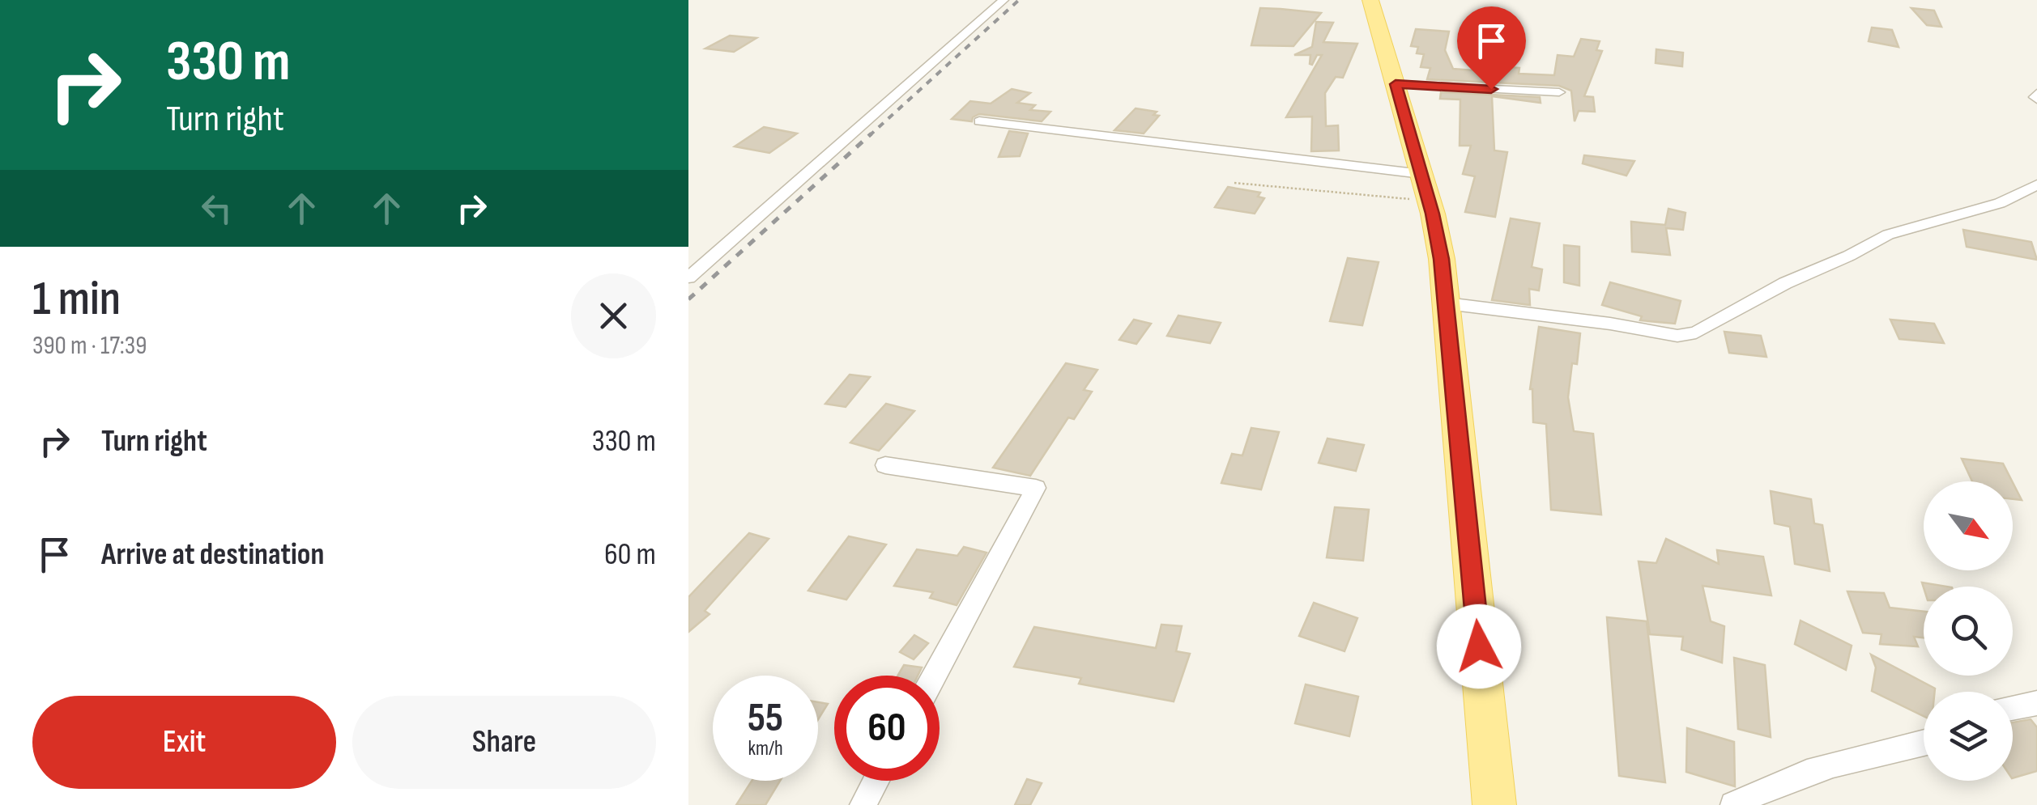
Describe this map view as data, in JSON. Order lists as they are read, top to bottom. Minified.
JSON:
{"north":"bottom right","page":{"turn":["330 m","Turn right"],"heading":["1 min","390 m · 17:39"],"list":[{"name":"Turn right","value":"330 m"},{"name":"Arrive at destination","value":"60 m"}],"speed":"55 km/h","limit":"60","buttons":["Exit","Share"]}}
